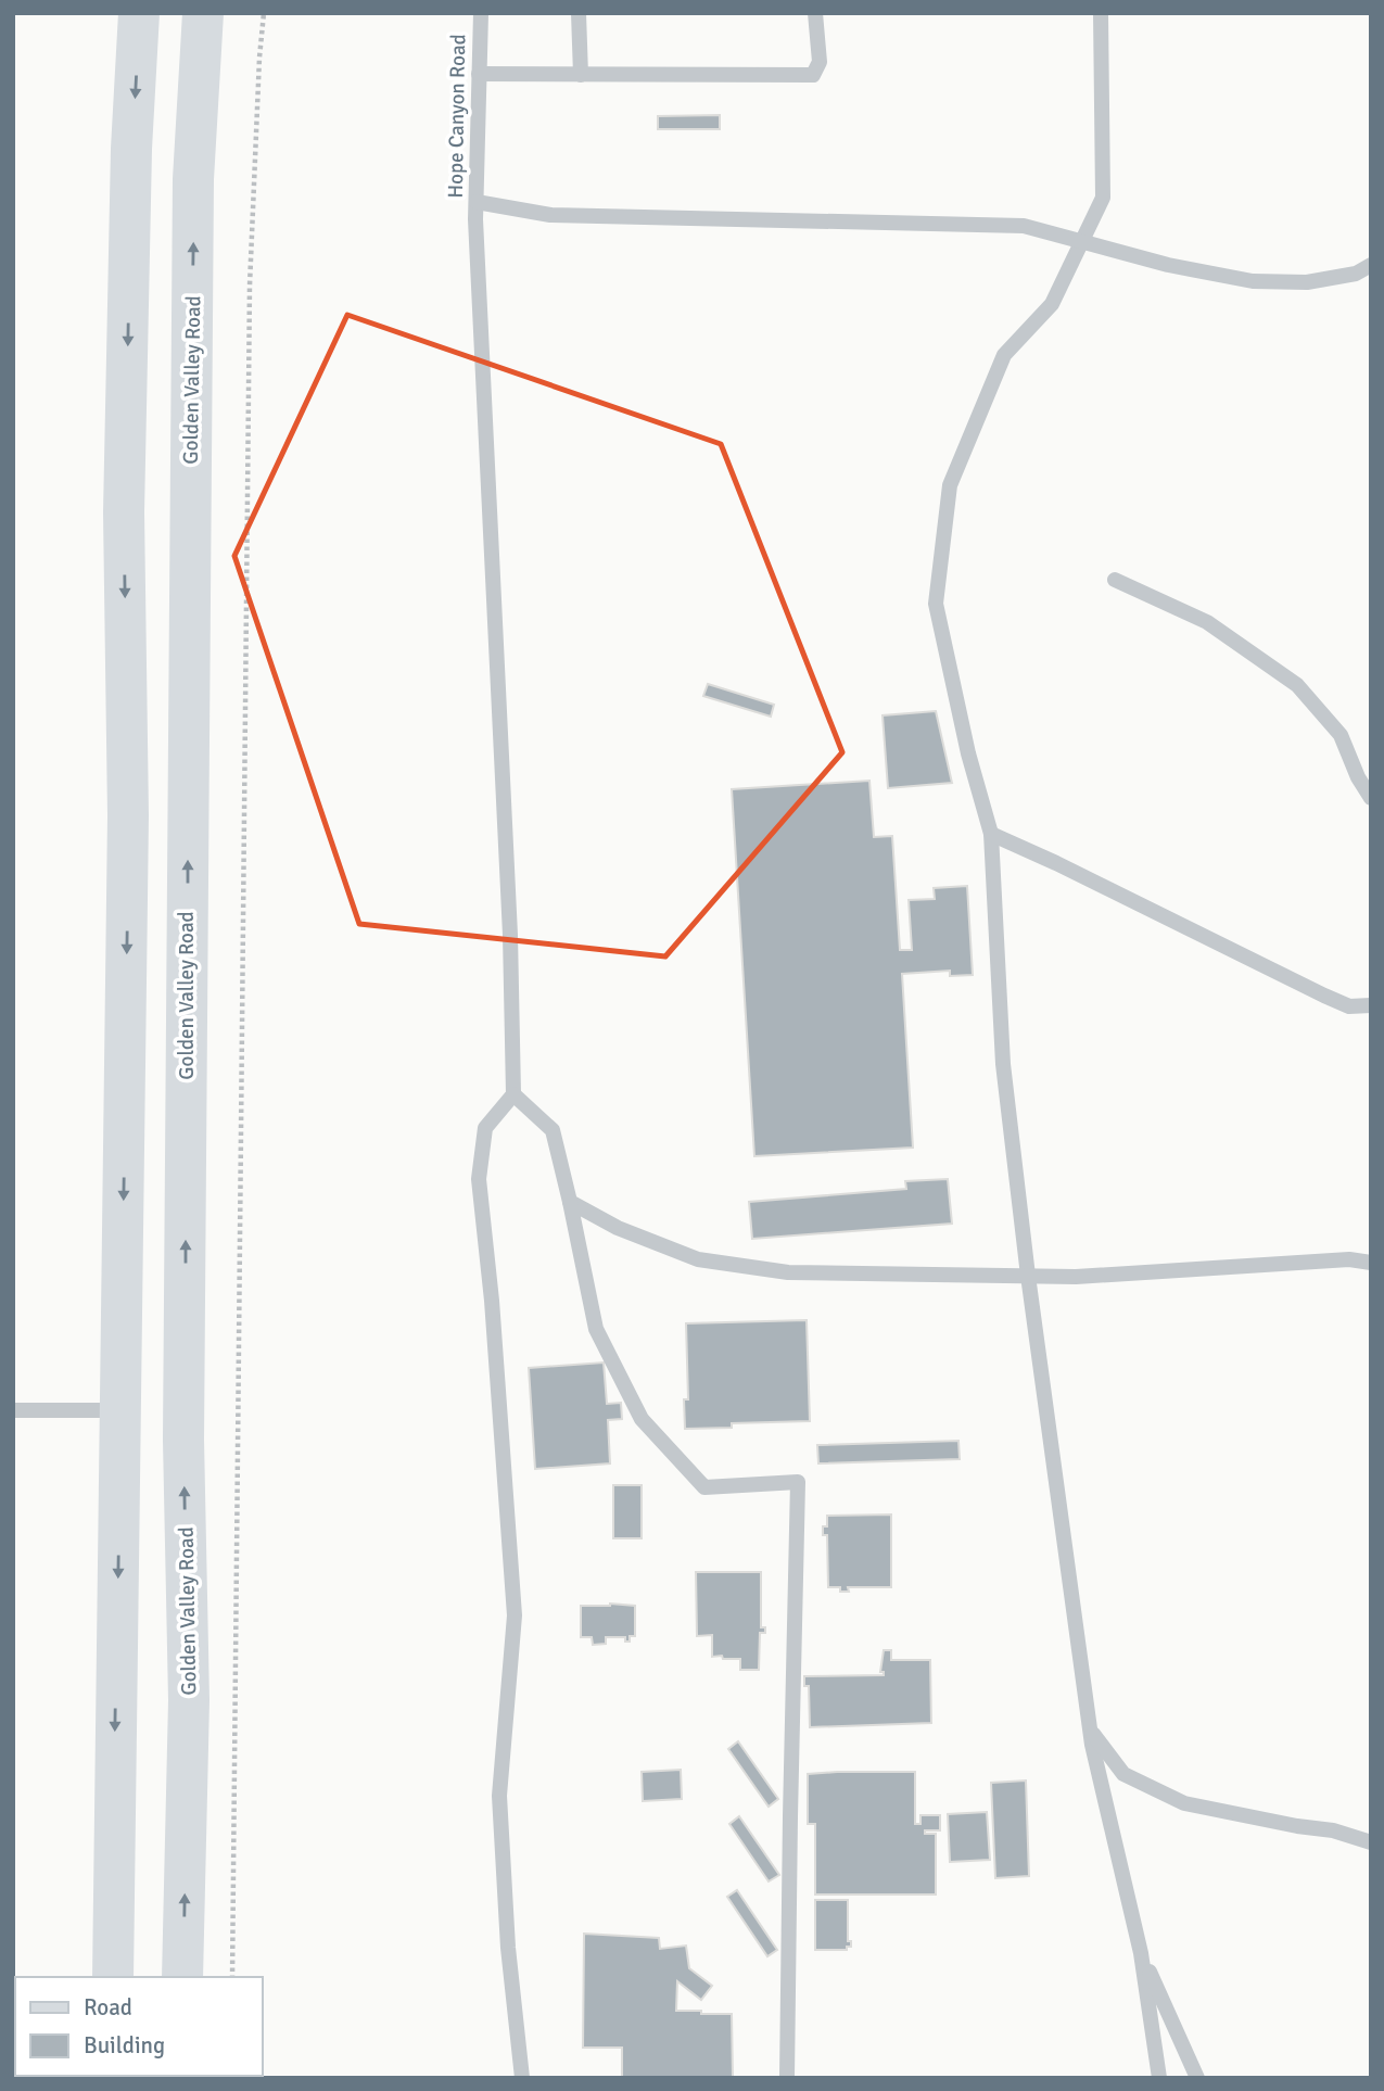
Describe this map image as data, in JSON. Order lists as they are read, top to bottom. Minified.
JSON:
{"streets":{"main road":["Golden Valley Road"],"lane":["Hope Canyon Road"]},"legend":["Road","Building"]}
